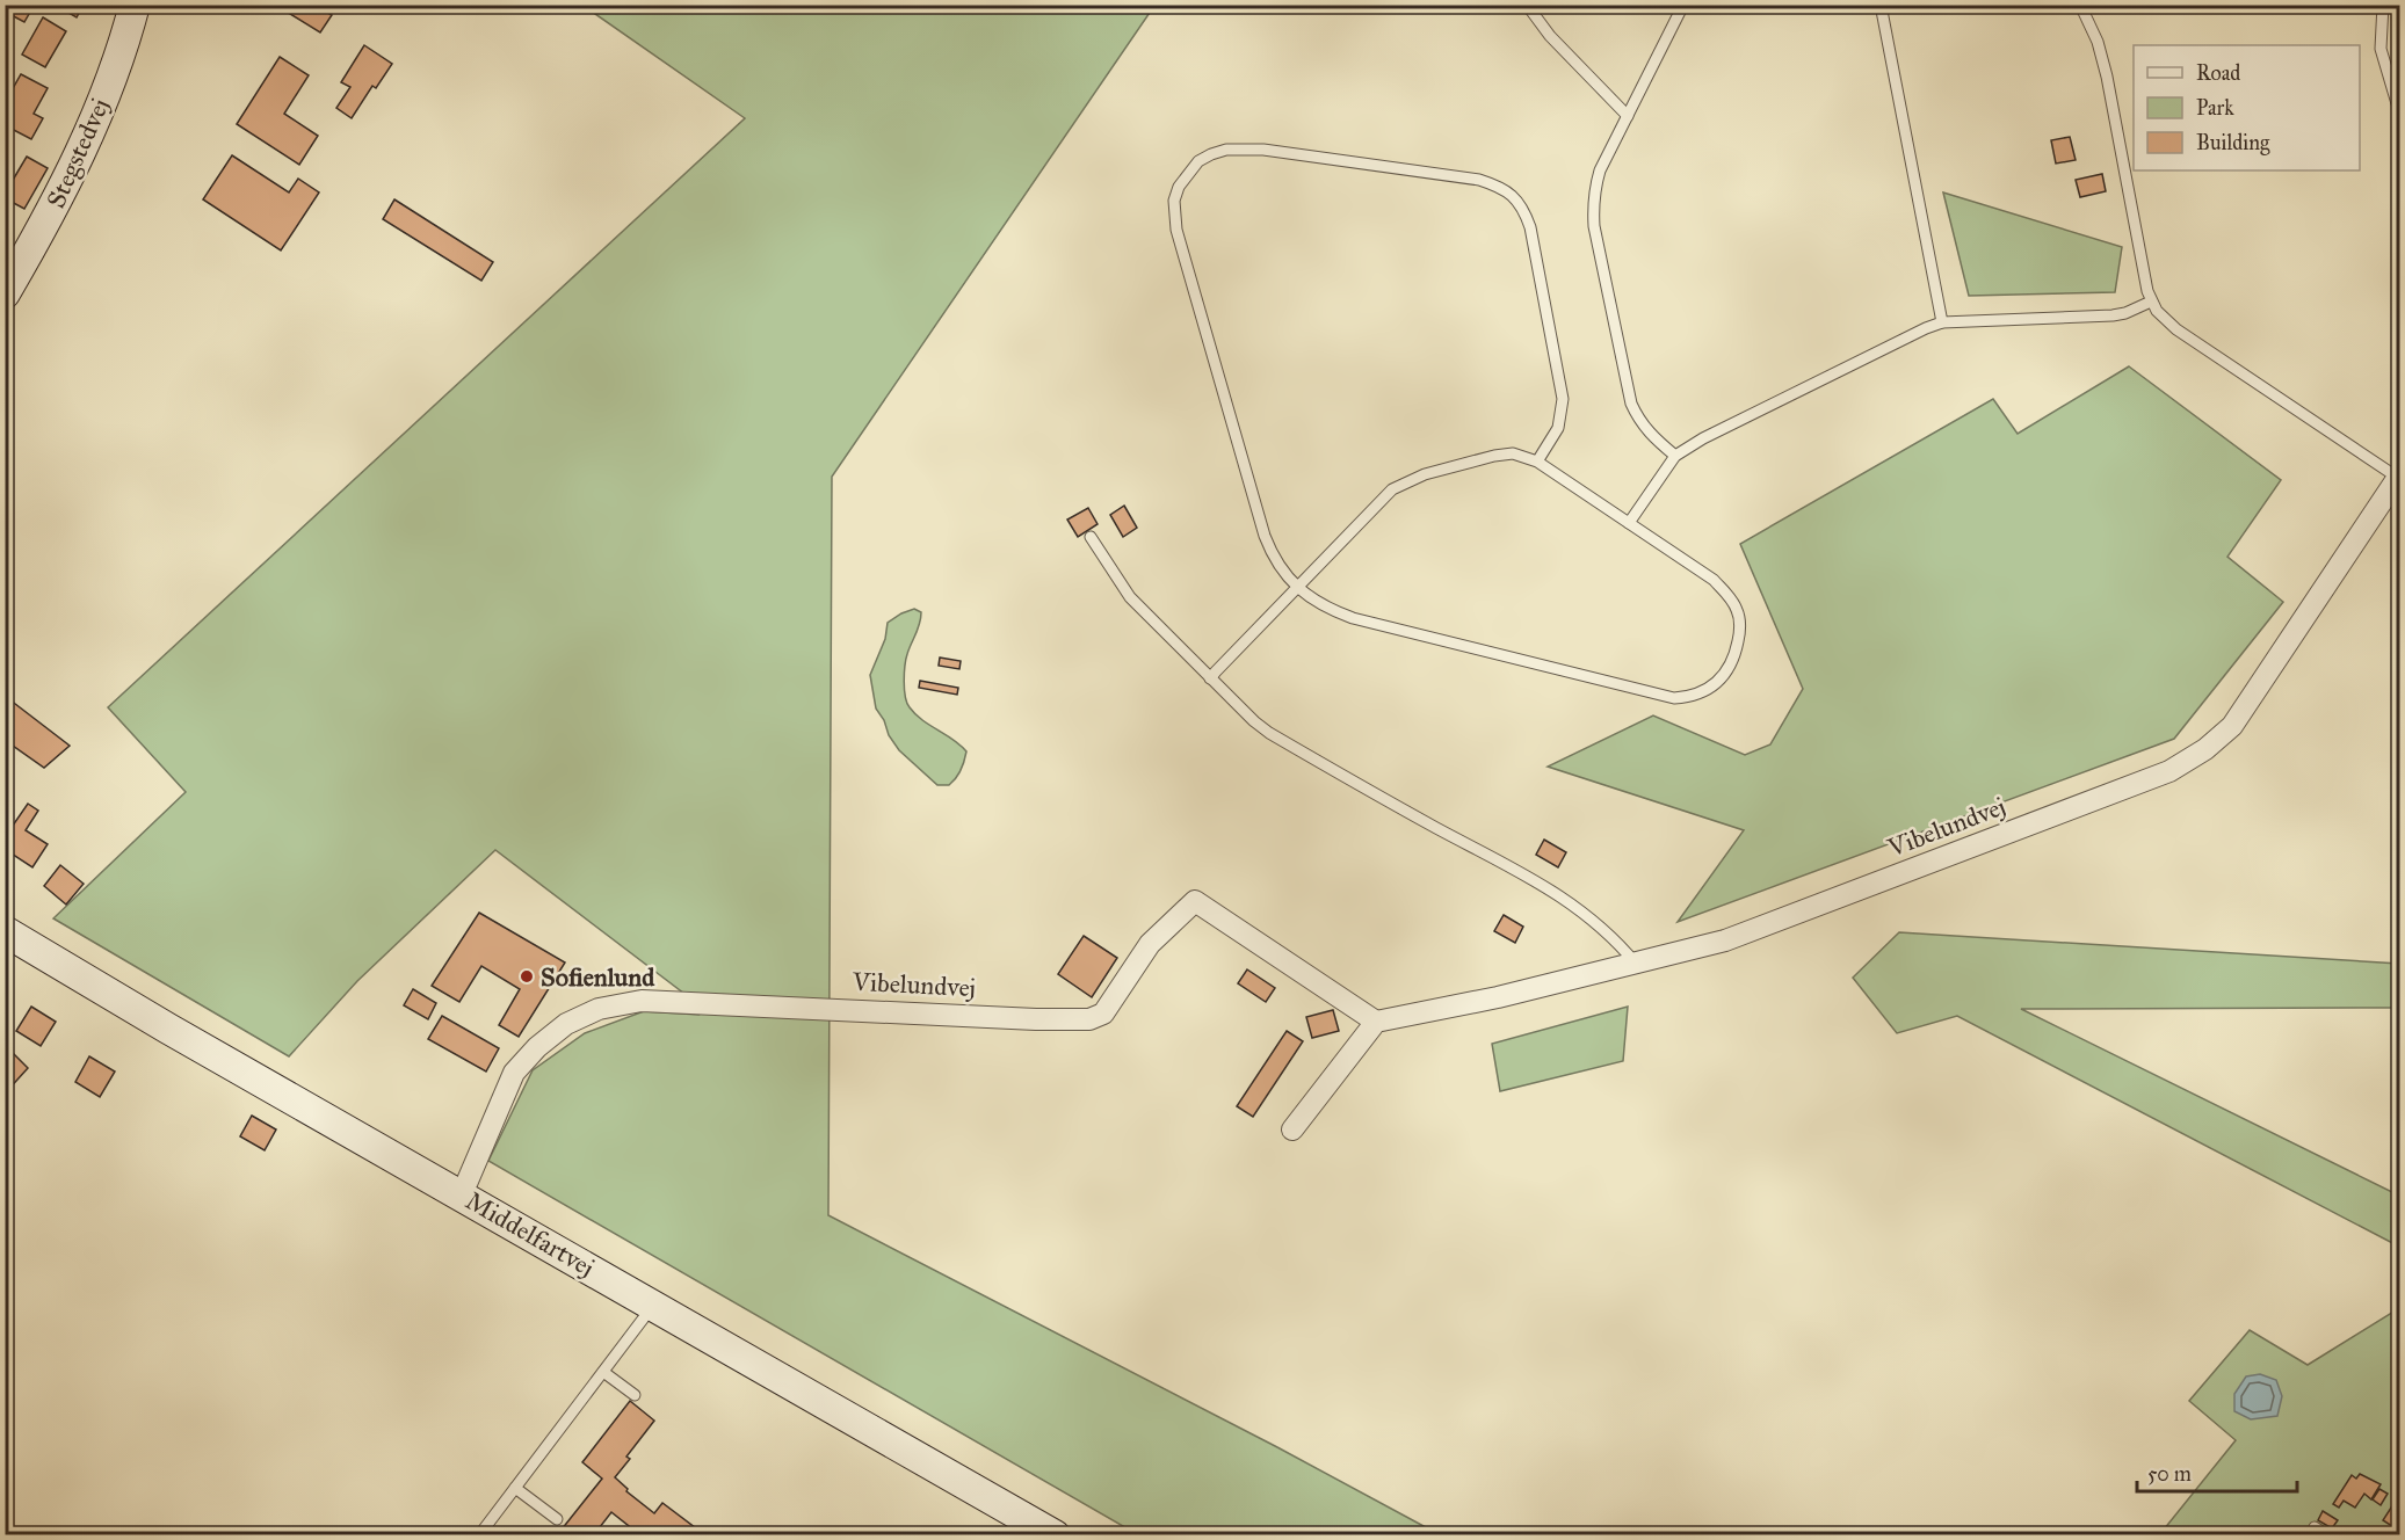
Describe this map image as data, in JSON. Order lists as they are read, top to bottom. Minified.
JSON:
{"streets":{"main road":["Stegstedvej","Middelfartvej"],"street":["Vibelundvej"]},"crossings":[["Vibelundvej","Middelfartvej"]],"places":["Sofienlund"],"legend":["Road","Park","Building"],"scale_bar":"50 m"}
